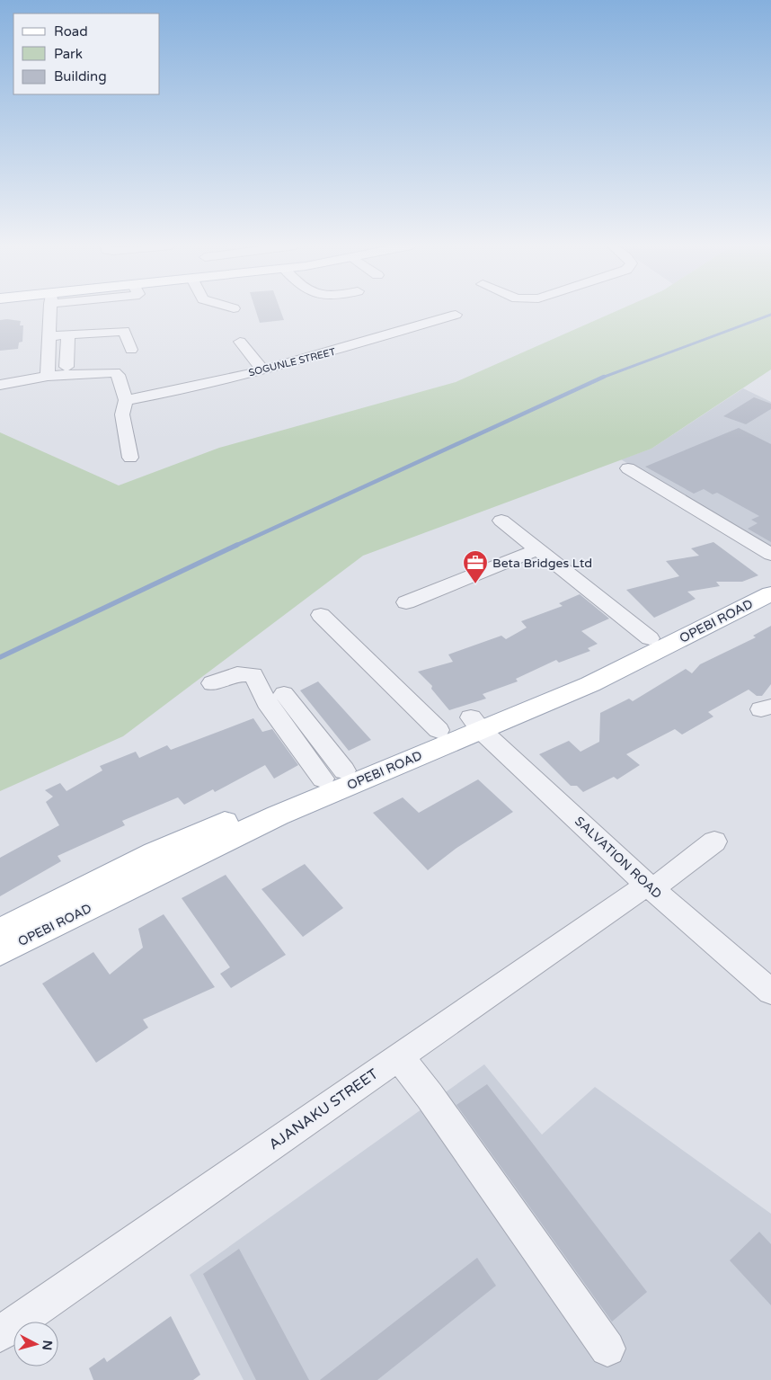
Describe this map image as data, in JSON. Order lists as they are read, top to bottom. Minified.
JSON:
{"streets":{"main road":["OPEBI ROAD"],"street":["SOGUNLE STREET","SALVATION ROAD","AJANAKU STREET"]},"crossings":[["OPEBI ROAD","SALVATION ROAD"],["SALVATION ROAD","AJANAKU STREET"]],"places":{"office":["Beta Bridges Ltd"]},"legend":["Road","Park","Building"],"north":"right"}
